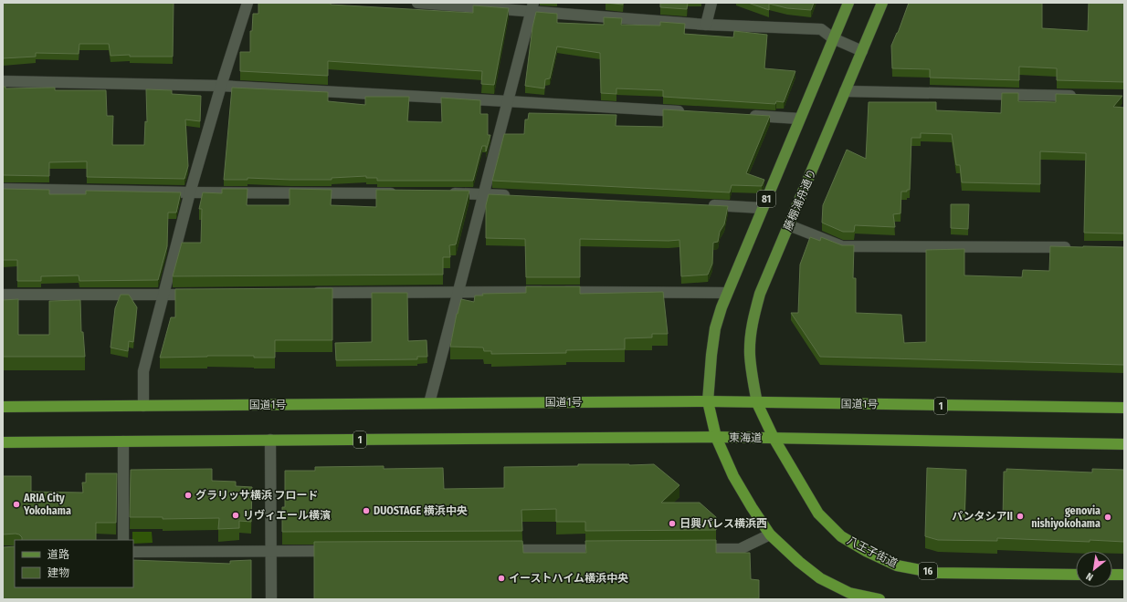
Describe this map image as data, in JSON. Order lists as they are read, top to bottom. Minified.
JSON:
{"streets":{"highway":["国道1号","1","東海道","八王子街道","16"],"main road":["81","藤棚浦舟通り"]},"crossings":[["81","国道1号"],["藤棚浦舟通り","国道1号"],["藤棚浦舟通り","八王子街道"],["国道1号","八王子街道"],["1","東海道"],["1","八王子街道"],["東海道","八王子街道"]],"places":["グラリッサ横浜 フロード","ARIA City Yokohama","DUOSTAGE 横浜中央","リヴィエール横濱","パンタシアII","genovia nishiyokohama","日興パレス横浜西","イーストハイム横浜中央"],"legend":["道路","建物"],"north":"bottom left"}
